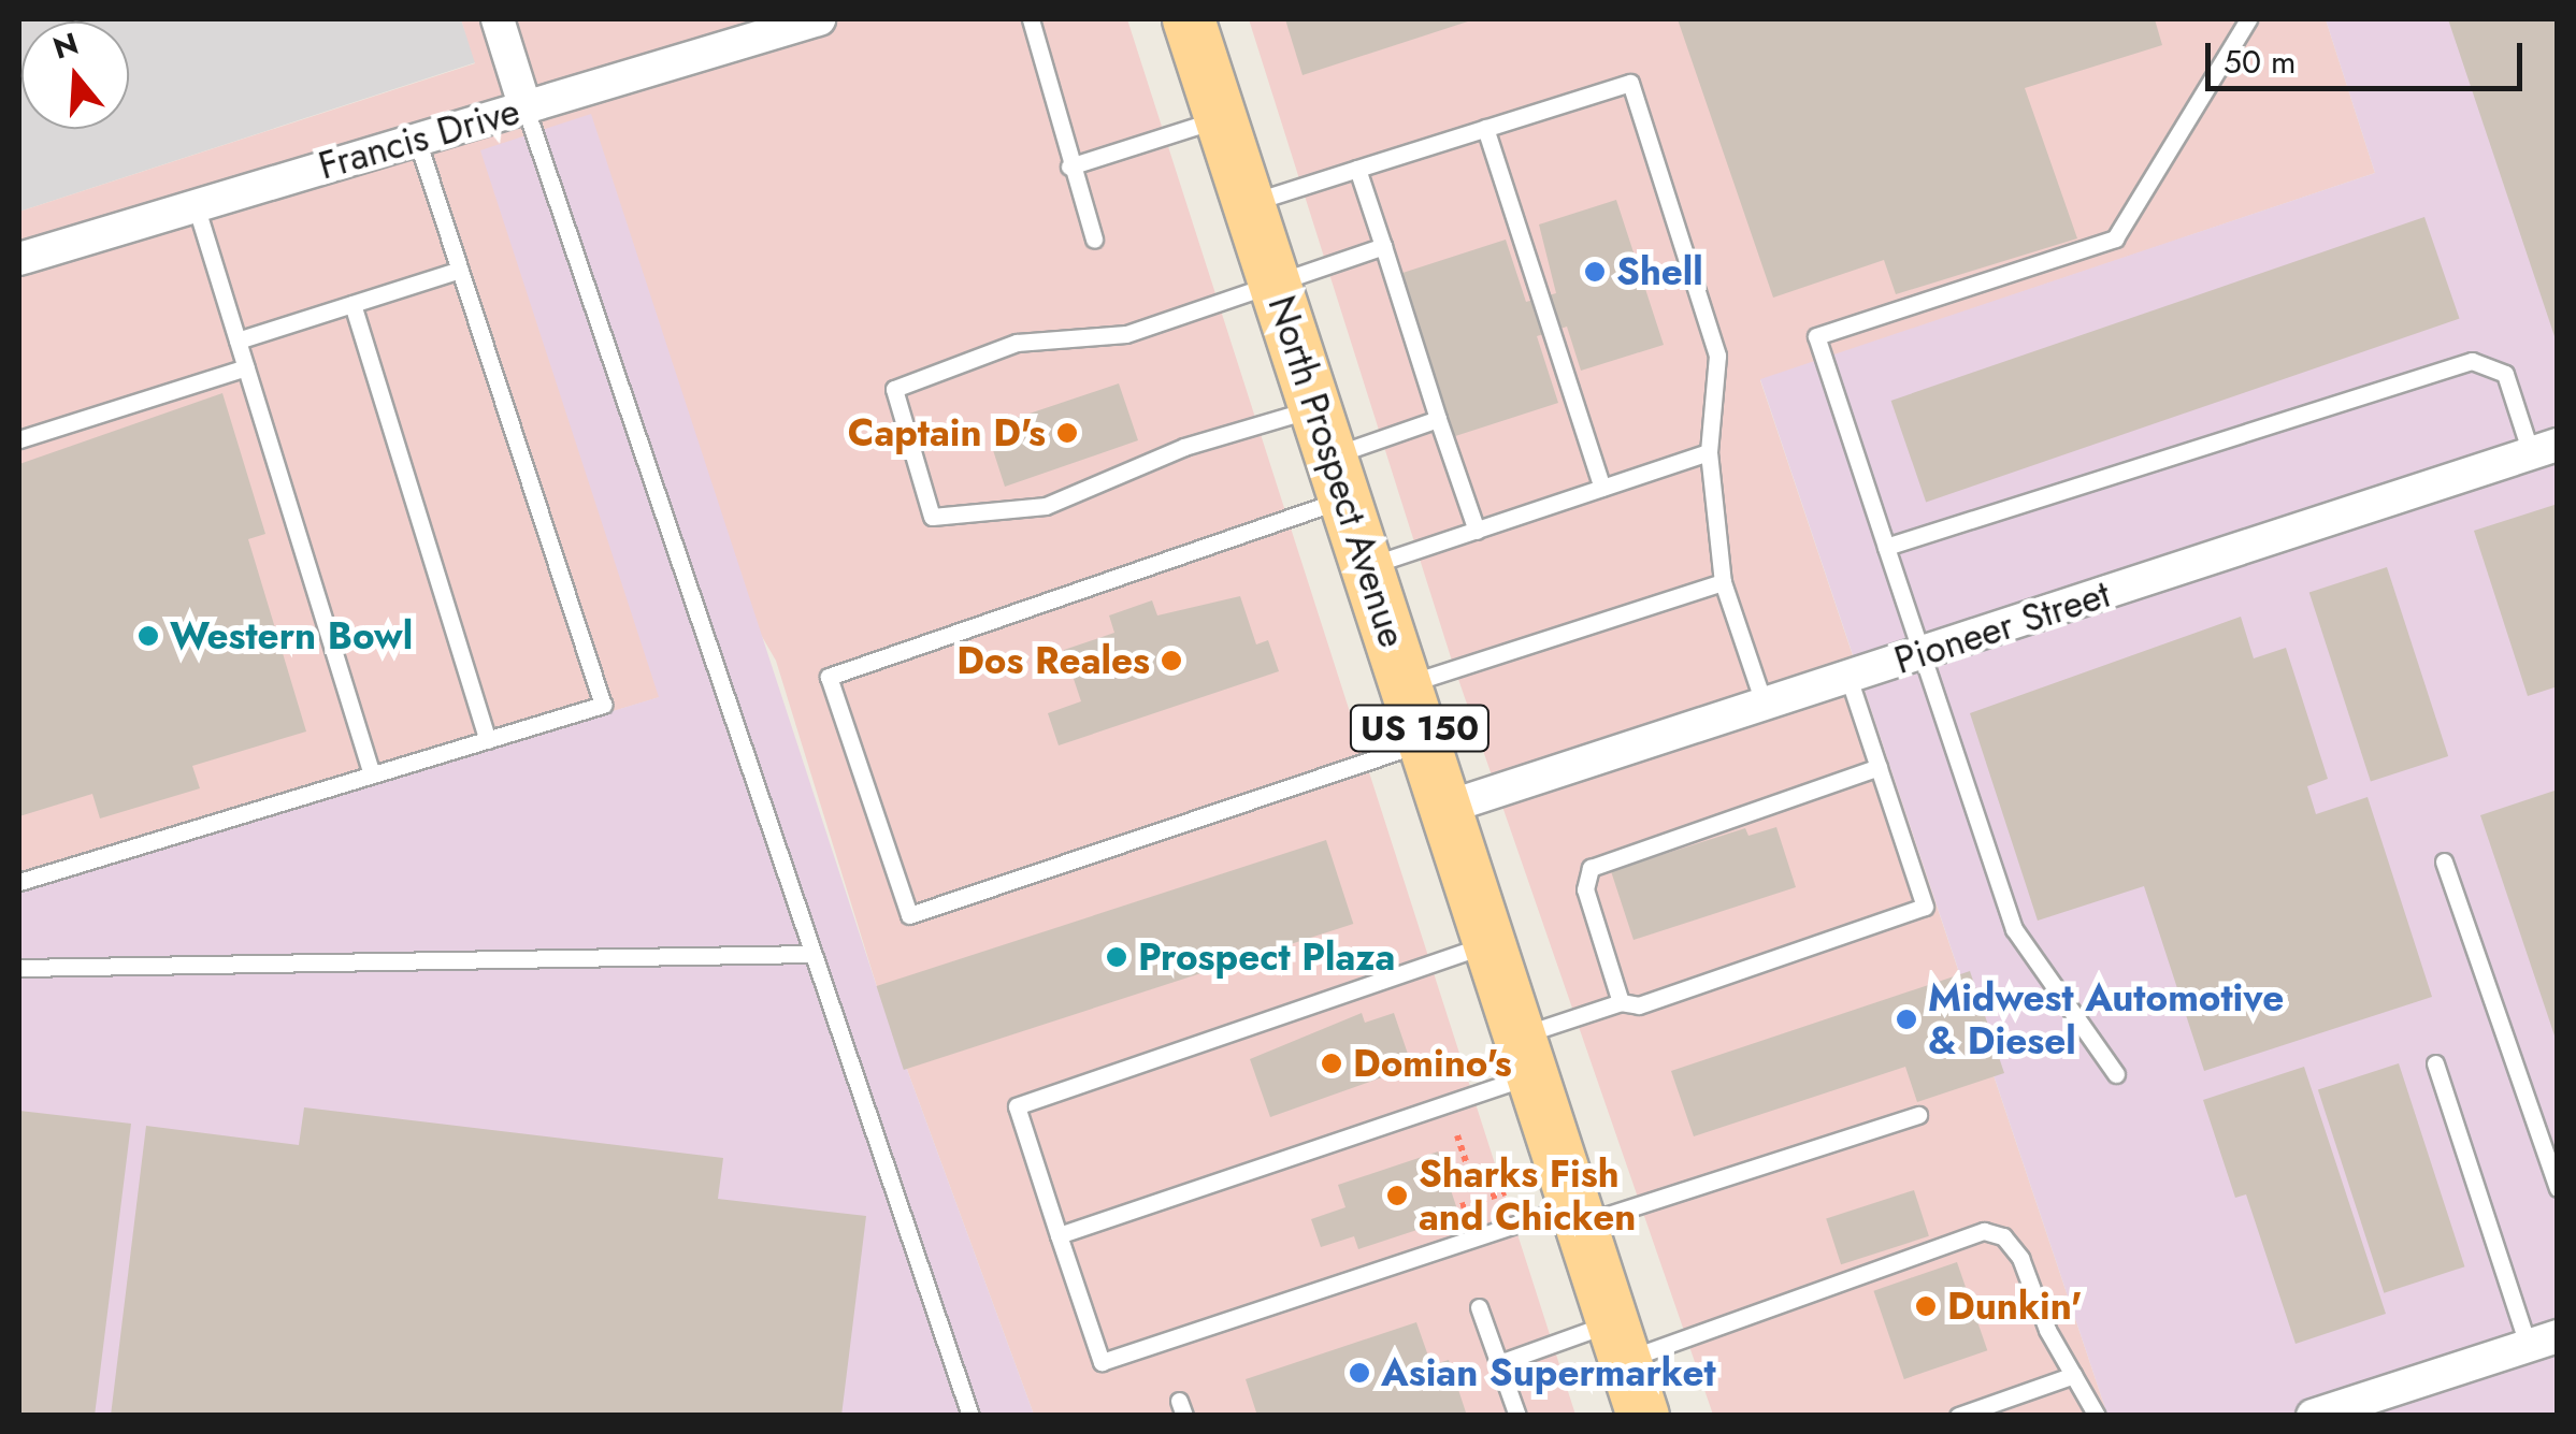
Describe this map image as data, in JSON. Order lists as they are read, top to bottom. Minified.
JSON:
{"streets":{"main road":["North Prospect Avenue","US 150"],"street":["Francis Drive","Pioneer Street"]},"crossings":[["North Prospect Avenue","Pioneer Street"]],"places":["Shell","Captain D's","Western Bowl","Dos Reales","Prospect Plaza","Midwest Automotive & Diesel","Domino's","Sharks Fish and Chicken","Dunkin'","Asian Supermarket"],"scale_bar":"50 m","north":"top"}
